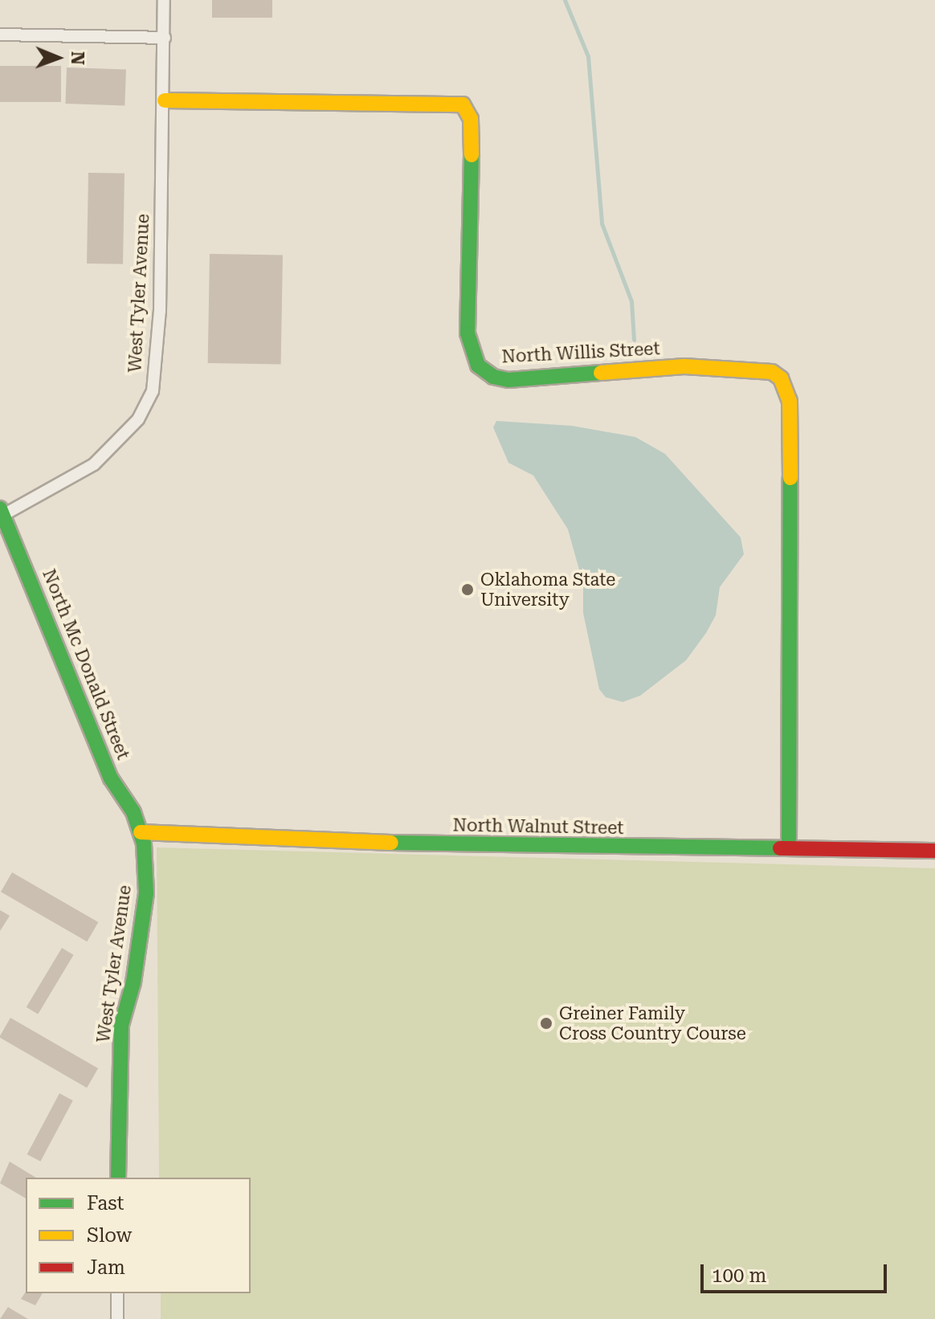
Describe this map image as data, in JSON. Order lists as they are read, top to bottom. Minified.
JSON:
{"streets":{"street":["West Tyler Avenue","North Willis Street","North Mc Donald Street","North Walnut Street"]},"crossings":[["West Tyler Avenue","North Willis Street"],["West Tyler Avenue","North Mc Donald Street"],["West Tyler Avenue","North Walnut Street"],["North Willis Street","North Walnut Street"],["North Mc Donald Street","North Walnut Street"]],"places":["Oklahoma State University","Greiner Family Cross Country Course"],"legend":["Fast","Slow","Jam"],"scale_bar":"100 m","north":"right"}
